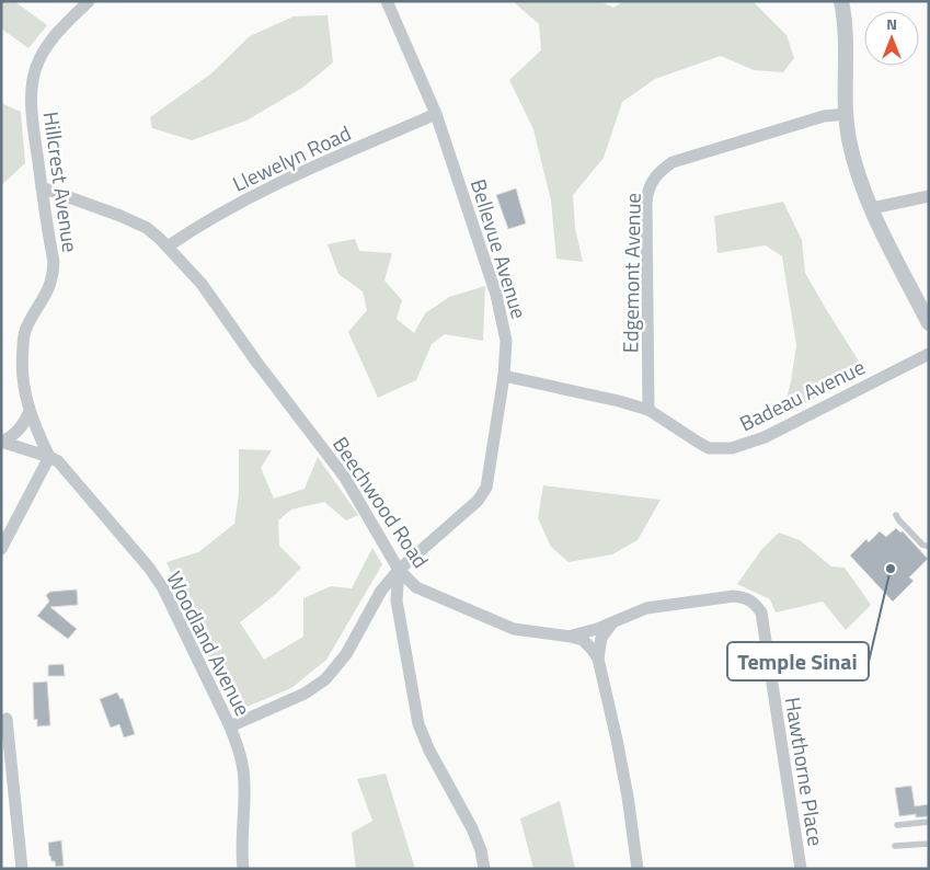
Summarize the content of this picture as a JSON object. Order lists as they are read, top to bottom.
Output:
{
  "streets": {
    "street": [
      "Llewelyn Road",
      "Hillcrest Avenue",
      "Bellevue Avenue",
      "Edgemont Avenue",
      "Badeau Avenue",
      "Beechwood Road",
      "Woodland Avenue",
      "Hawthorne Place"
    ]
  },
  "crossings": [
    ["Llewelyn Road", "Bellevue Avenue"],
    ["Llewelyn Road", "Beechwood Road"],
    ["Hillcrest Avenue", "Beechwood Road"],
    ["Hillcrest Avenue", "Woodland Avenue"],
    ["Bellevue Avenue", "Badeau Avenue"],
    ["Bellevue Avenue", "Beechwood Road"],
    ["Bellevue Avenue", "Woodland Avenue"],
    ["Edgemont Avenue", "Badeau Avenue"],
    ["Beechwood Road", "Hawthorne Place"]
  ],
  "places": ["Temple Sinai"],
  "north": "top"
}
